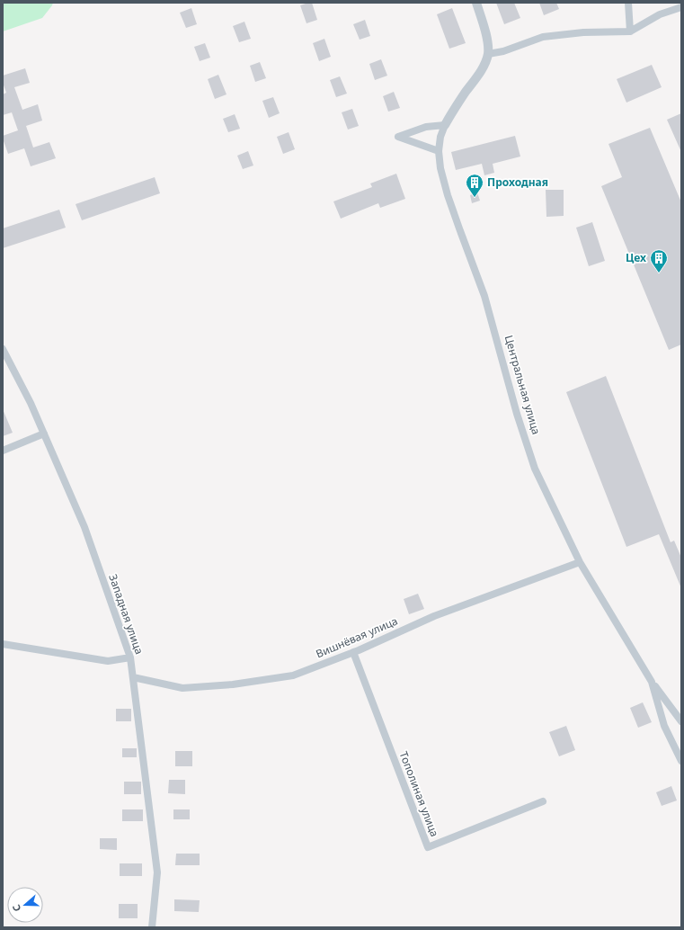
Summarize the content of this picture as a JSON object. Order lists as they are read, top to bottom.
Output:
{
  "streets": {
    "street": [
      "Центральная улица",
      "Западная улица",
      "Вишнёвая улица",
      "Тополиная улица"
    ]
  },
  "crossings": [
    ["Центральная улица", "Вишнёвая улица"],
    ["Западная улица", "Вишнёвая улица"],
    ["Вишнёвая улица", "Тополиная улица"]
  ],
  "places": {
    "building": ["Проходная", "Цех"]
  },
  "north": "left"
}
